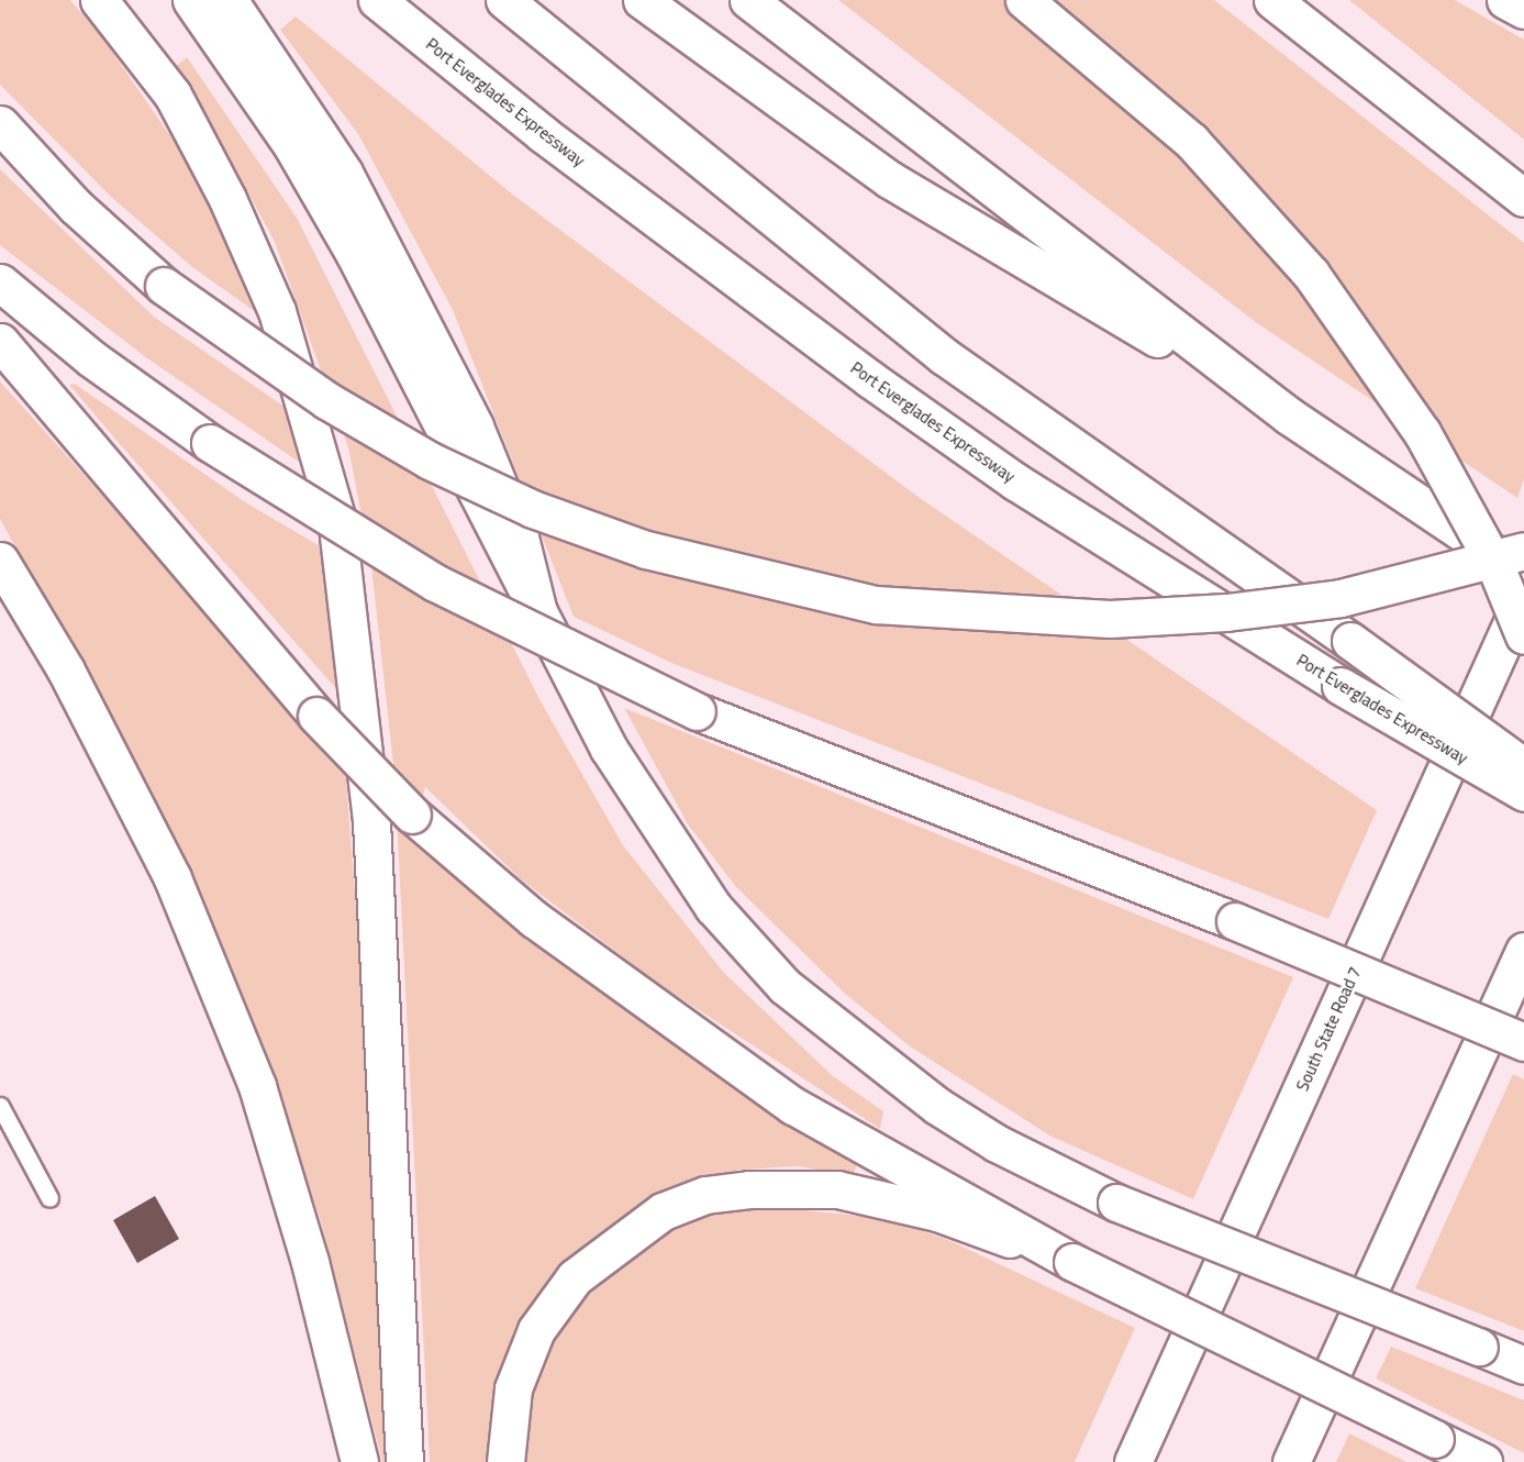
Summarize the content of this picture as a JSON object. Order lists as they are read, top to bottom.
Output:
{
  "streets": {
    "main road": ["Port Everglades Expressway", "South State Road 7"]
  }
}
